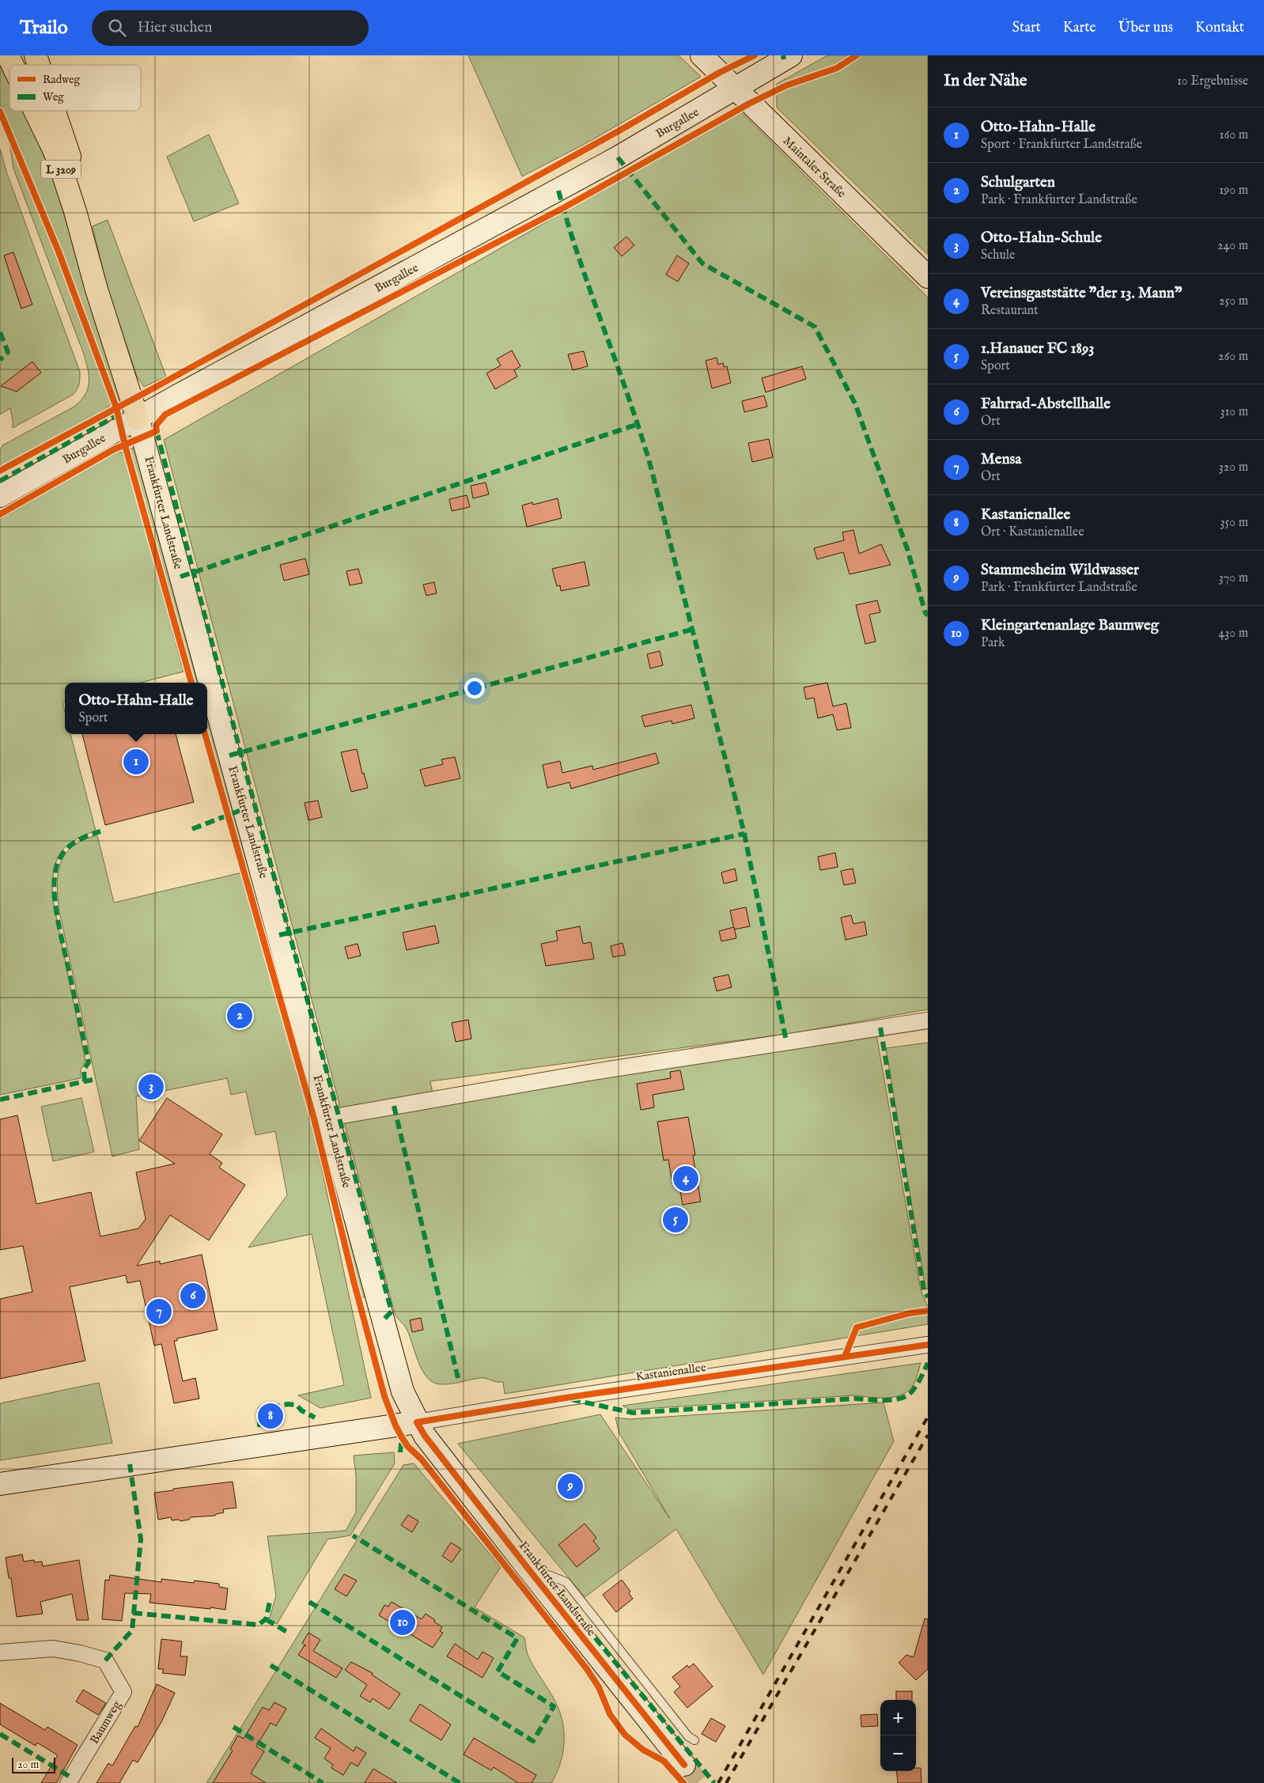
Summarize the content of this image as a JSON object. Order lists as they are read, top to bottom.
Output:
{
  "streets": {
    "highway": ["L 3209"],
    "main road": [
      "Burgallee",
      "Maintaler Straße",
      "Frankfurter Landstraße",
      "Kastanienallee"
    ],
    "street": ["Baumweg"]
  },
  "crossings": [
    ["Burgallee", "Maintaler Straße"],
    ["Burgallee", "L 3209"],
    ["Burgallee", "Frankfurter Landstraße"],
    ["L 3209", "Frankfurter Landstraße"],
    ["Frankfurter Landstraße", "Kastanienallee"]
  ],
  "legend": ["Radweg", "Weg"],
  "scale_bar": "20 m",
  "page": {
    "header": "Trailo",
    "search": "Hier suchen",
    "nav": [
      "Start",
      "Karte",
      "Über uns",
      "Kontakt"
    ],
    "heading": ["In der Nähe", "10 Ergebnisse"],
    "list": [
      {
        "mark": "1",
        "name": "Otto-Hahn-Halle",
        "note": "Sport · Frankfurter Landstraße",
        "value": "160 m"
      },
      {
        "mark": "2",
        "name": "Schulgarten",
        "note": "Park · Frankfurter Landstraße",
        "value": "190 m"
      },
      {
        "mark": "3",
        "name": "Otto-Hahn-Schule",
        "note": "Schule",
        "value": "240 m"
      },
      {
        "mark": "4",
        "name": "Vereinsgaststätte \"der 13. Mann\"",
        "note": "Restaurant",
        "value": "250 m"
      },
      {
        "mark": "5",
        "name": "1.Hanauer FC 1893",
        "note": "Sport",
        "value": "260 m"
      },
      {
        "mark": "6",
        "name": "Fahrrad-Abstellhalle",
        "note": "Ort",
        "value": "310 m"
      },
      {
        "mark": "7",
        "name": "Mensa",
        "note": "Ort",
        "value": "320 m"
      },
      {
        "mark": "8",
        "name": "Kastanienallee",
        "note": "Ort · Kastanienallee",
        "value": "350 m"
      },
      {
        "mark": "9",
        "name": "Stammesheim Wildwasser",
        "note": "Park · Frankfurter Landstraße",
        "value": "370 m"
      },
      {
        "mark": "10",
        "name": "Kleingartenanlage Baumweg",
        "note": "Park",
        "value": "430 m"
      }
    ],
    "popup": ["Otto-Hahn-Halle", "Sport"],
    "pins": [
      "1",
      "2",
      "3",
      "4",
      "5",
      "6",
      "7",
      "8",
      "9",
      "10"
    ],
    "map_buttons": ["+", "−"],
    "scale": "20 m"
  }
}
